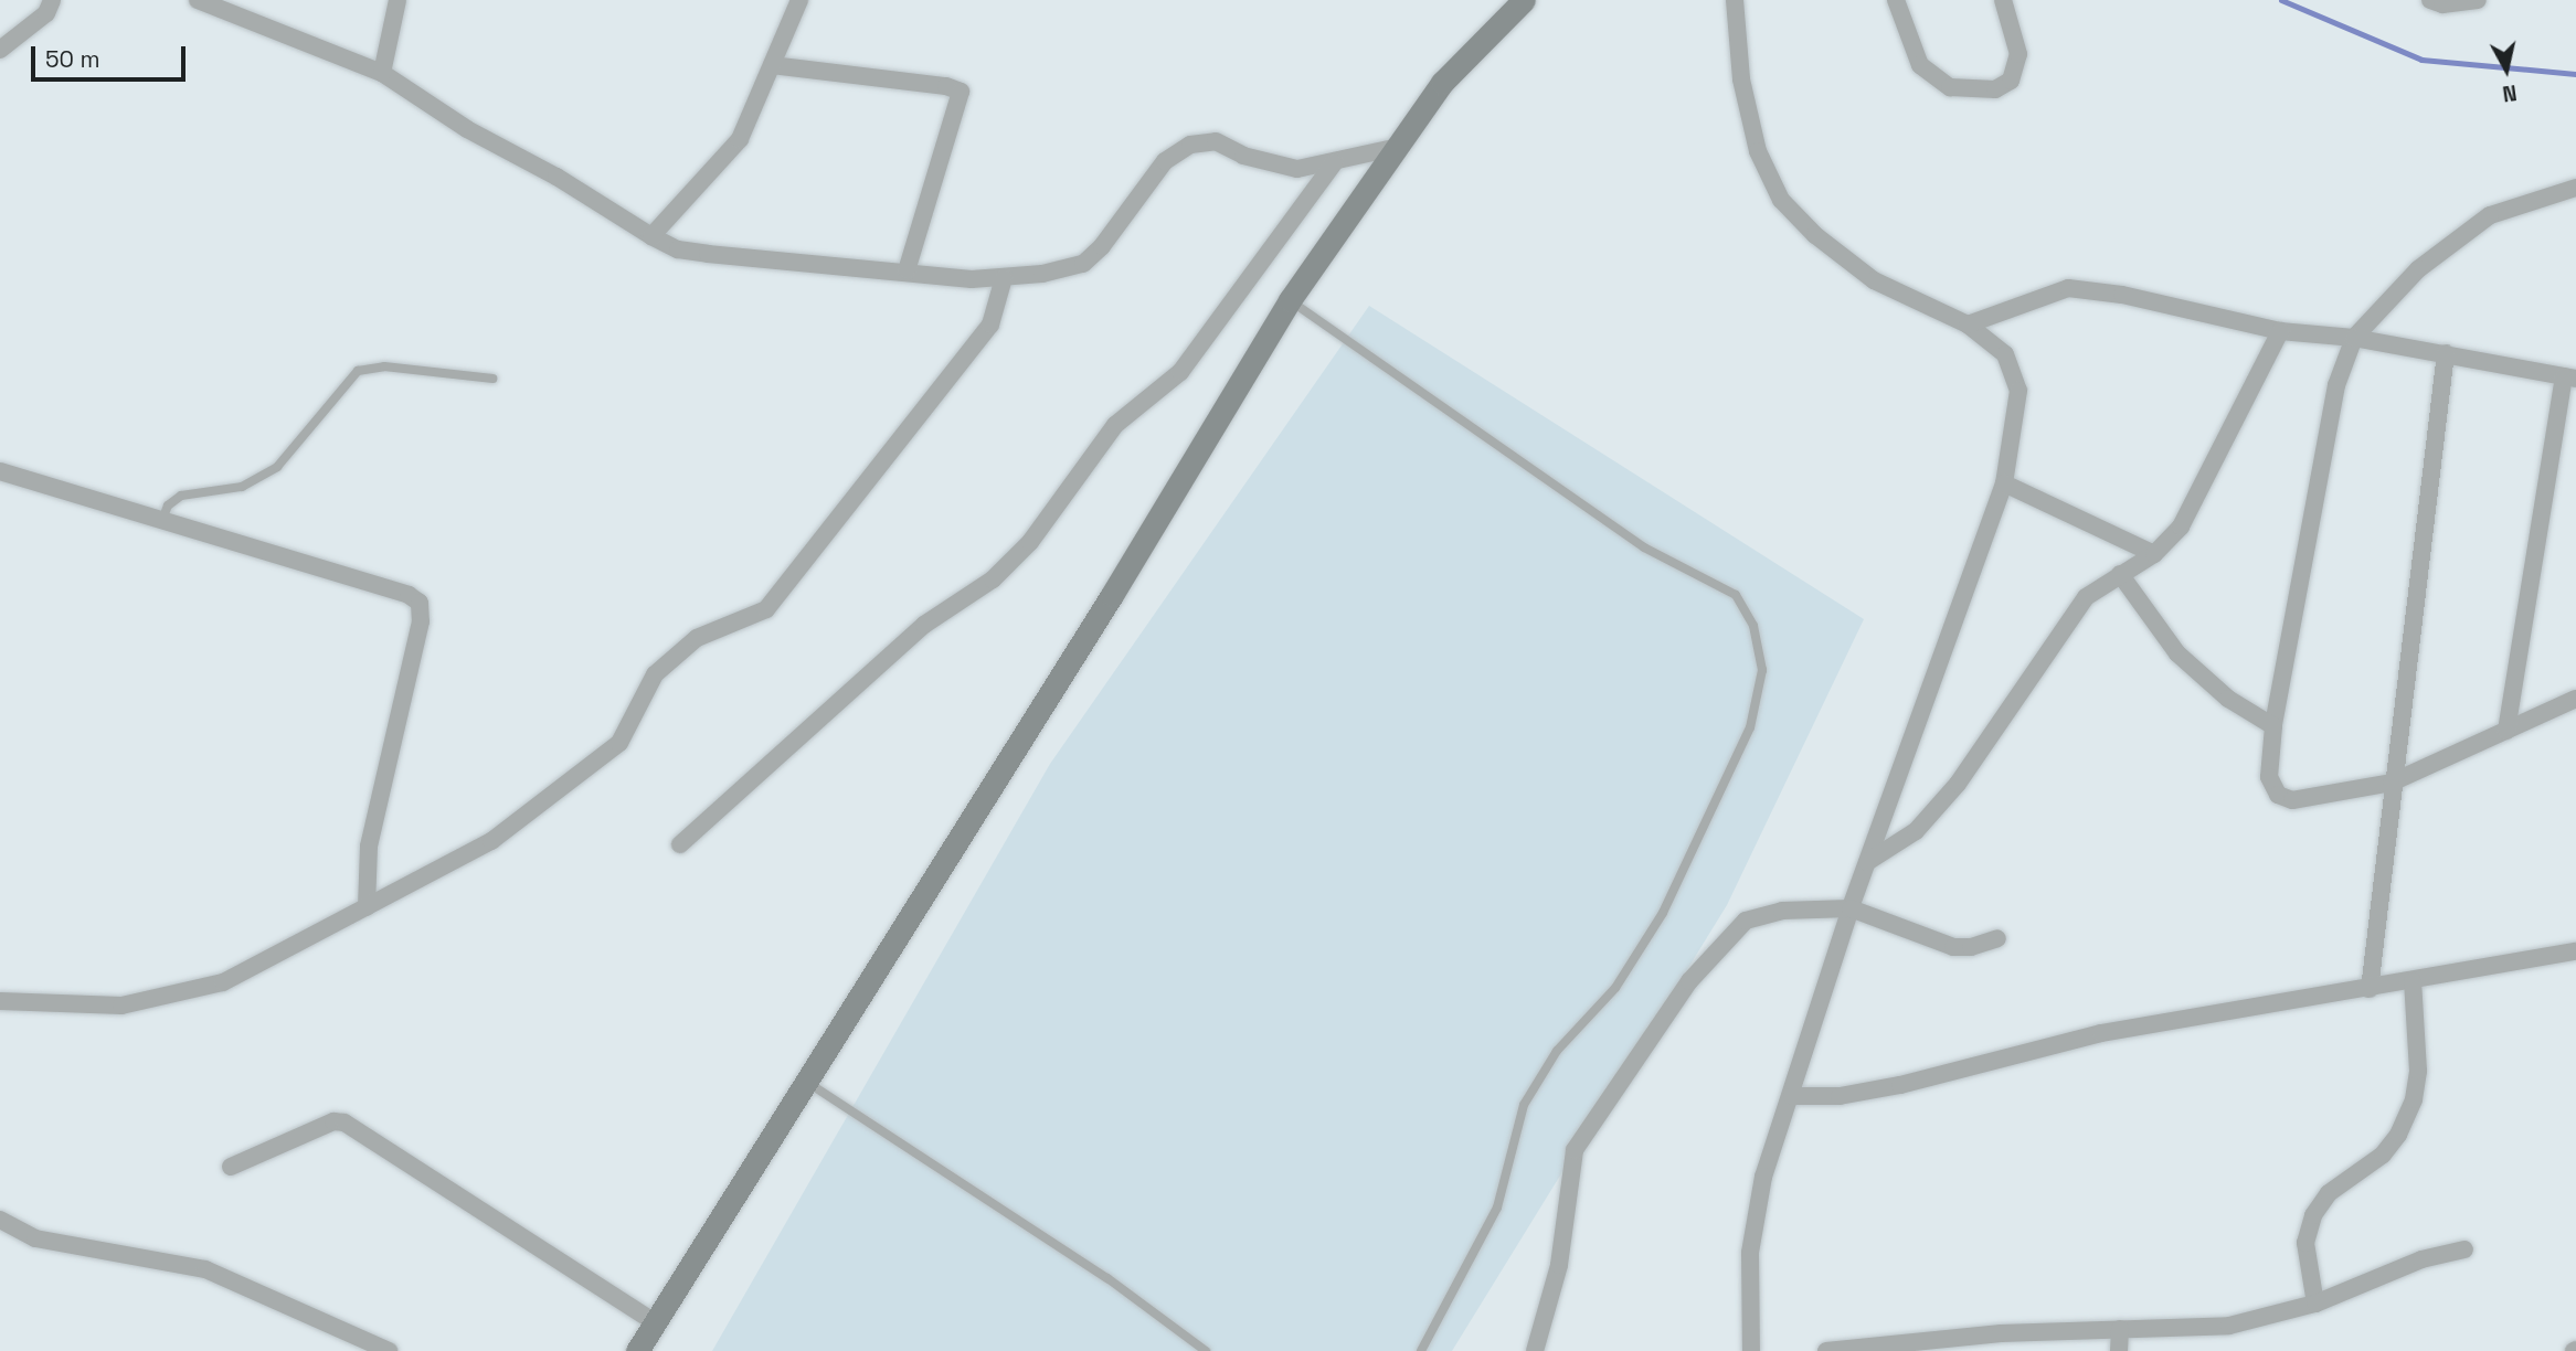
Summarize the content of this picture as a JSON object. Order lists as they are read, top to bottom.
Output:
{
  "scale_bar": "50 m",
  "north": "bottom"
}
